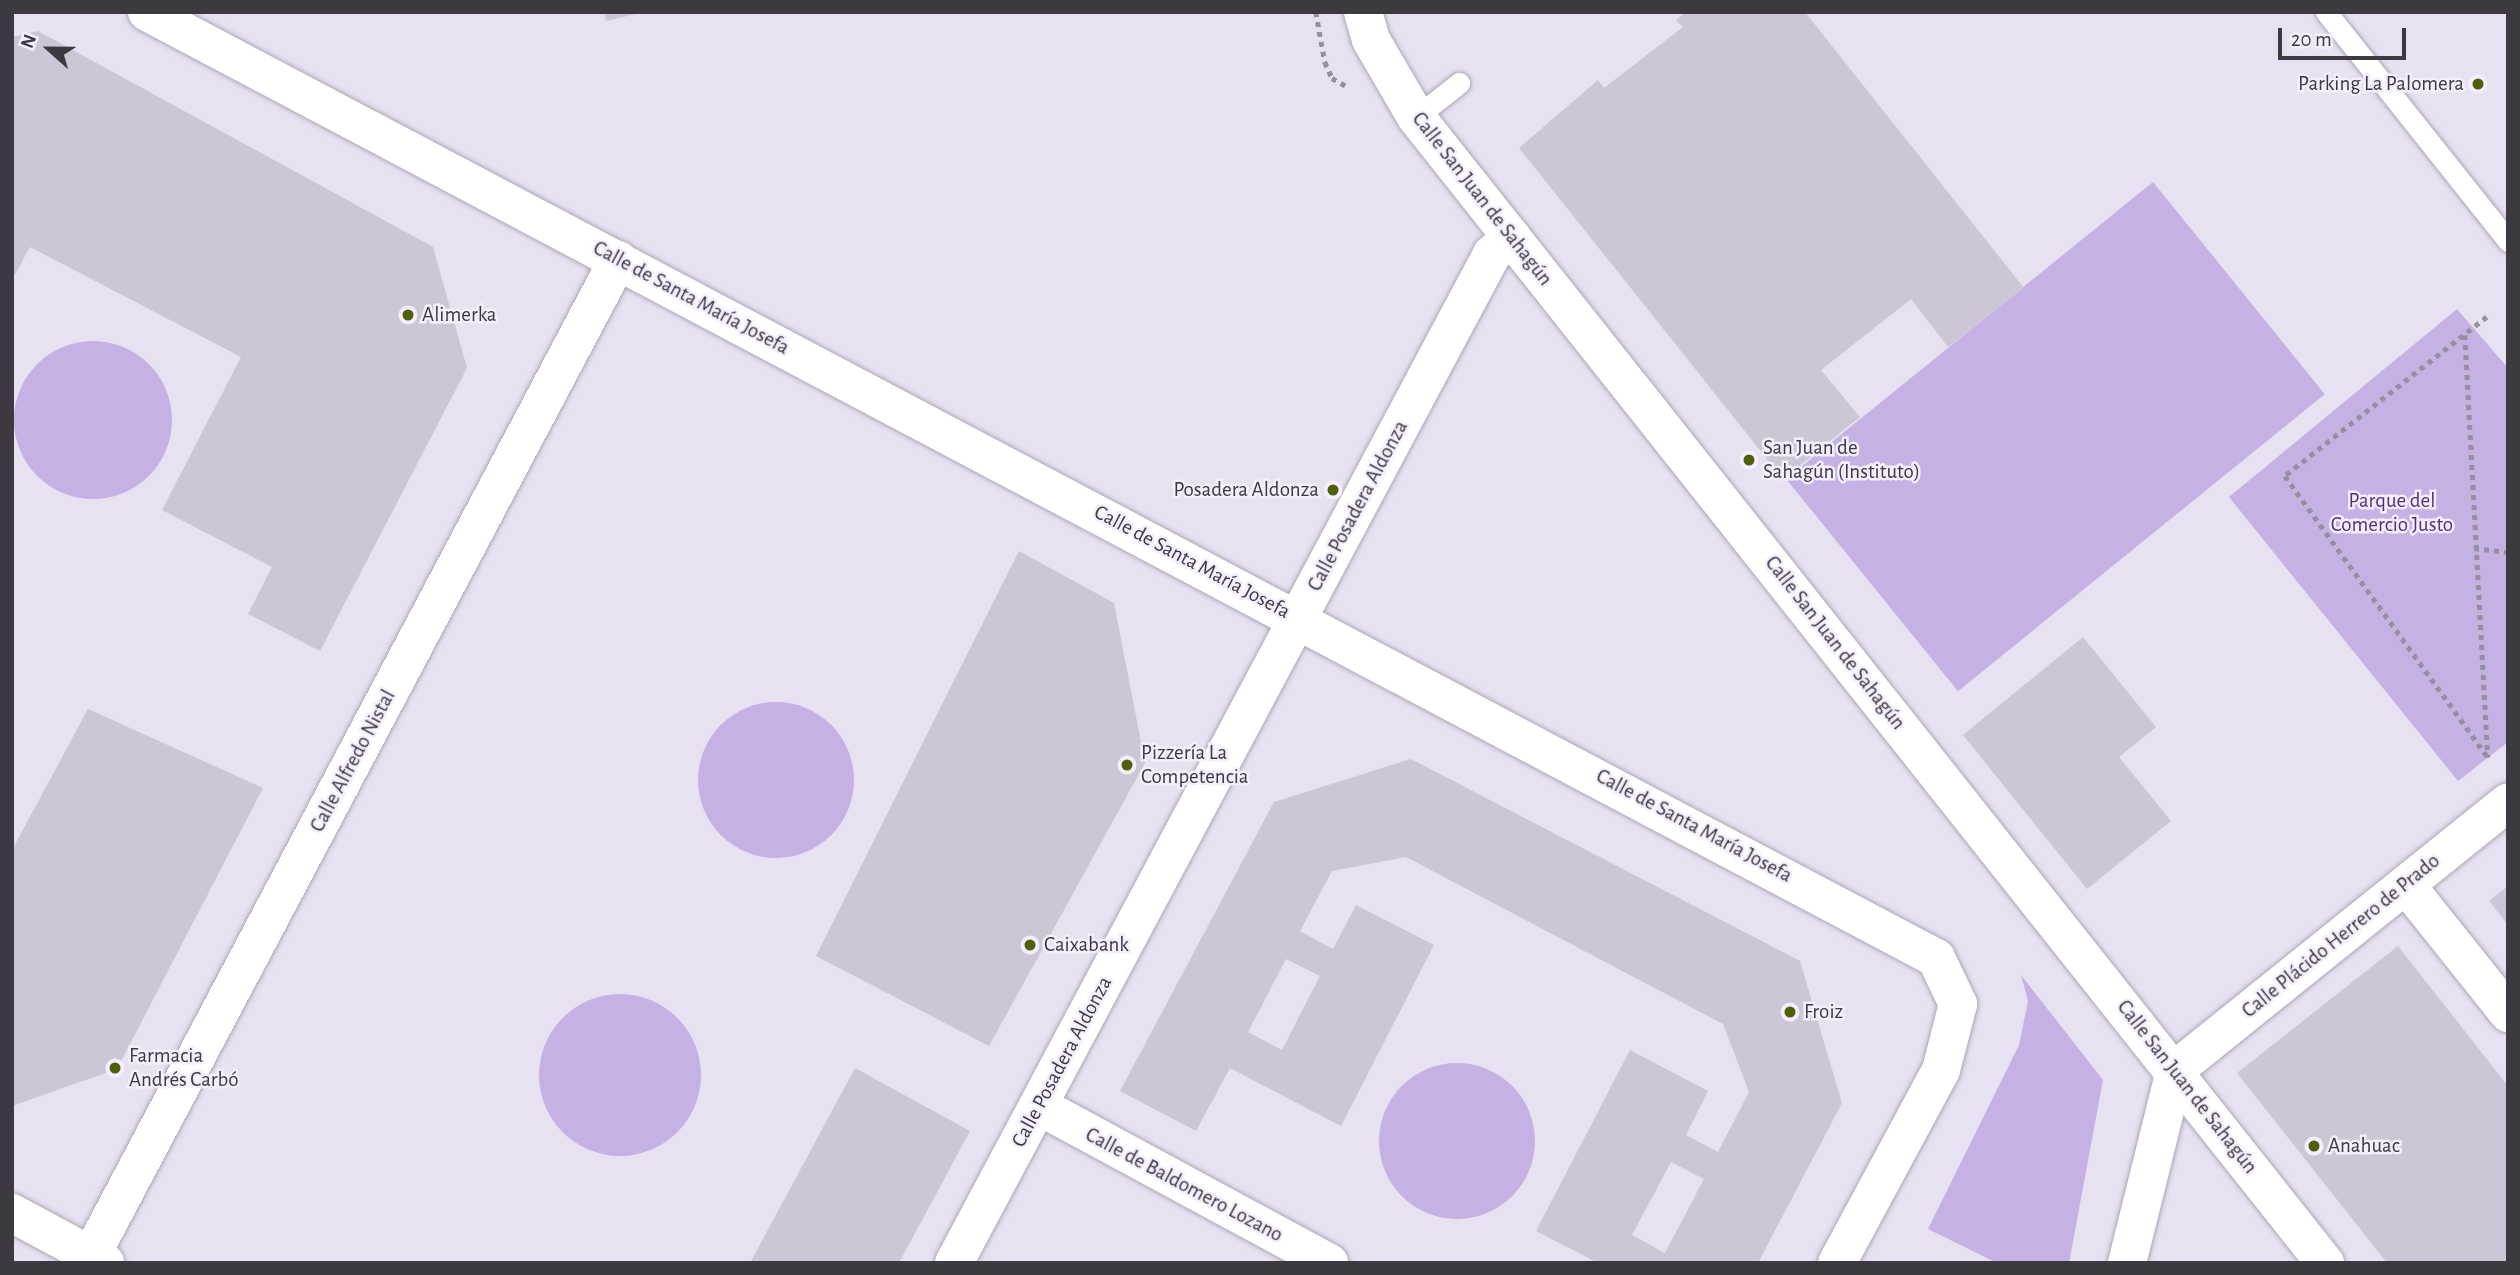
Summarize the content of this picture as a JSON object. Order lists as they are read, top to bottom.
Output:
{
  "streets": {
    "street": [
      "Calle San Juan de Sahagún",
      "Calle de Santa María Josefa",
      "Calle Posadera Aldonza",
      "Calle Alfredo Nistal",
      "Calle Plácido Herrero de Prado",
      "Calle de Baldomero Lozano"
    ]
  },
  "crossings": [
    ["Calle San Juan de Sahagún", "Calle Posadera Aldonza"],
    ["Calle San Juan de Sahagún", "Calle Plácido Herrero de Prado"],
    ["Calle de Santa María Josefa", "Calle Posadera Aldonza"],
    ["Calle de Santa María Josefa", "Calle Alfredo Nistal"],
    ["Calle Posadera Aldonza", "Calle de Baldomero Lozano"]
  ],
  "parks": ["Parque del Comercio Justo"],
  "places": [
    "Parking La Palomera",
    "Alimerka",
    "San Juan de Sahagún (Instituto)",
    "Posadera Aldonza",
    "Pizzería La Competencia",
    "Caixabank",
    "Froiz",
    "Farmacia Andrés Carbó",
    "Anahuac"
  ],
  "scale_bar": "20 m",
  "north": "left"
}
